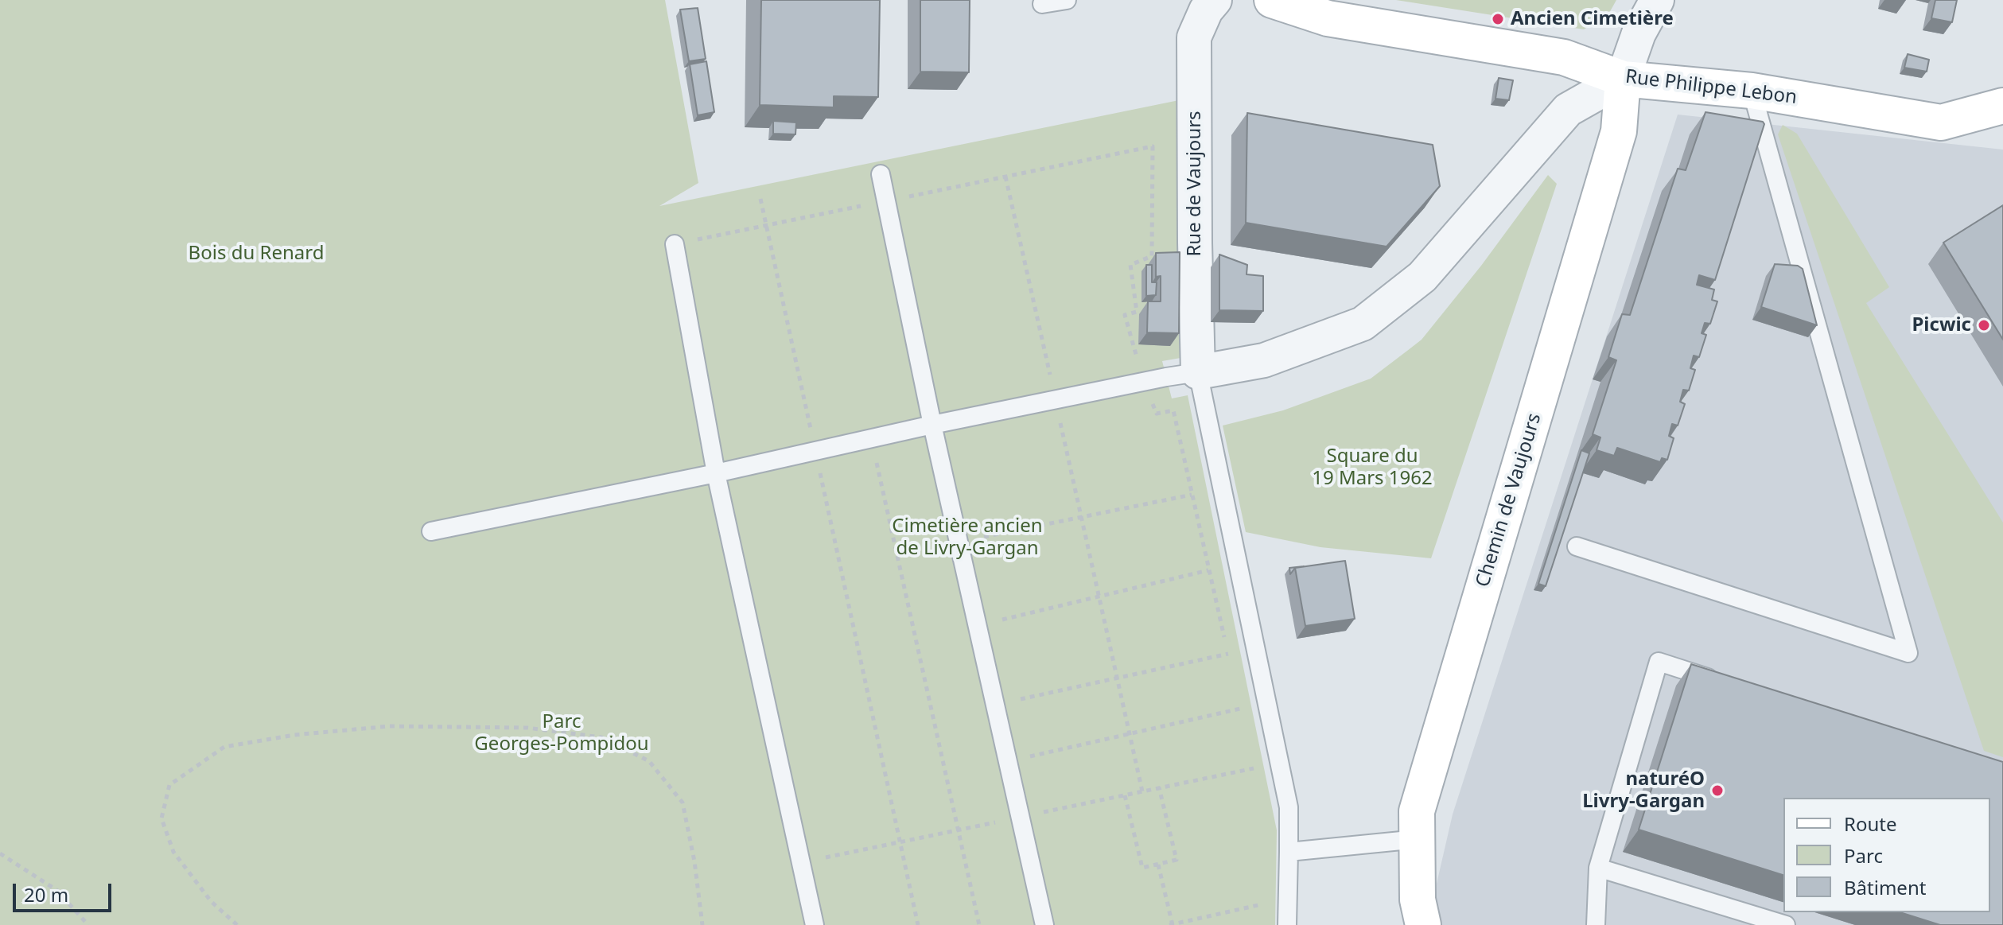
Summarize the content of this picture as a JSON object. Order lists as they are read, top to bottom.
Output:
{
  "streets": {
    "street": ["Rue Philippe Lebon", "Rue de Vaujours", "Chemin de Vaujours"]
  },
  "crossings": [
    ["Rue Philippe Lebon", "Chemin de Vaujours"]
  ],
  "parks": [
    "Bois du Renard",
    "Square du 19 Mars 1962",
    "Cimetière ancien de Livry-Gargan",
    "Parc Georges-Pompidou"
  ],
  "places": ["Ancien Cimetière", "Picwic", "naturéO Livry-Gargan"],
  "legend": ["Route", "Parc", "Bâtiment"],
  "scale_bar": "20 m"
}
